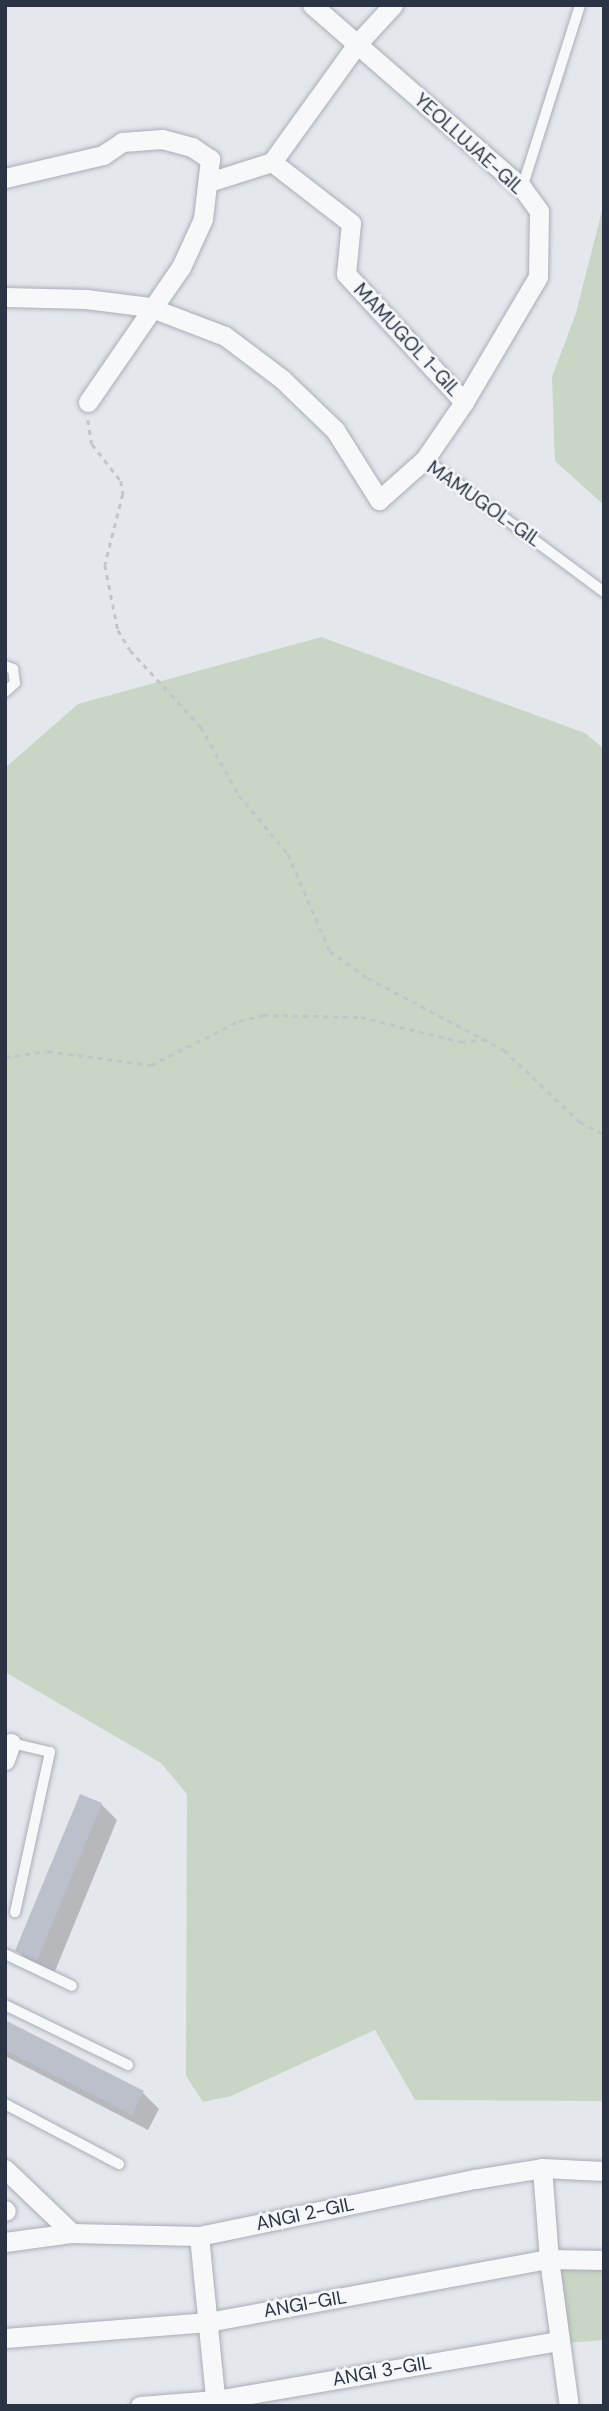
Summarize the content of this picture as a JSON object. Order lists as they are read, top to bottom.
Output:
{
  "streets": {
    "street": [
      "YEOLLUJAE-GIL",
      "MAMUGOL 1-GIL",
      "MAMUGOL-GIL",
      "ANGI 2-GIL",
      "ANGI-GIL",
      "ANGI 3-GIL"
    ]
  },
  "crossings": [
    ["YEOLLUJAE-GIL", "MAMUGOL 1-GIL"],
    ["YEOLLUJAE-GIL", "MAMUGOL-GIL"]
  ]
}
